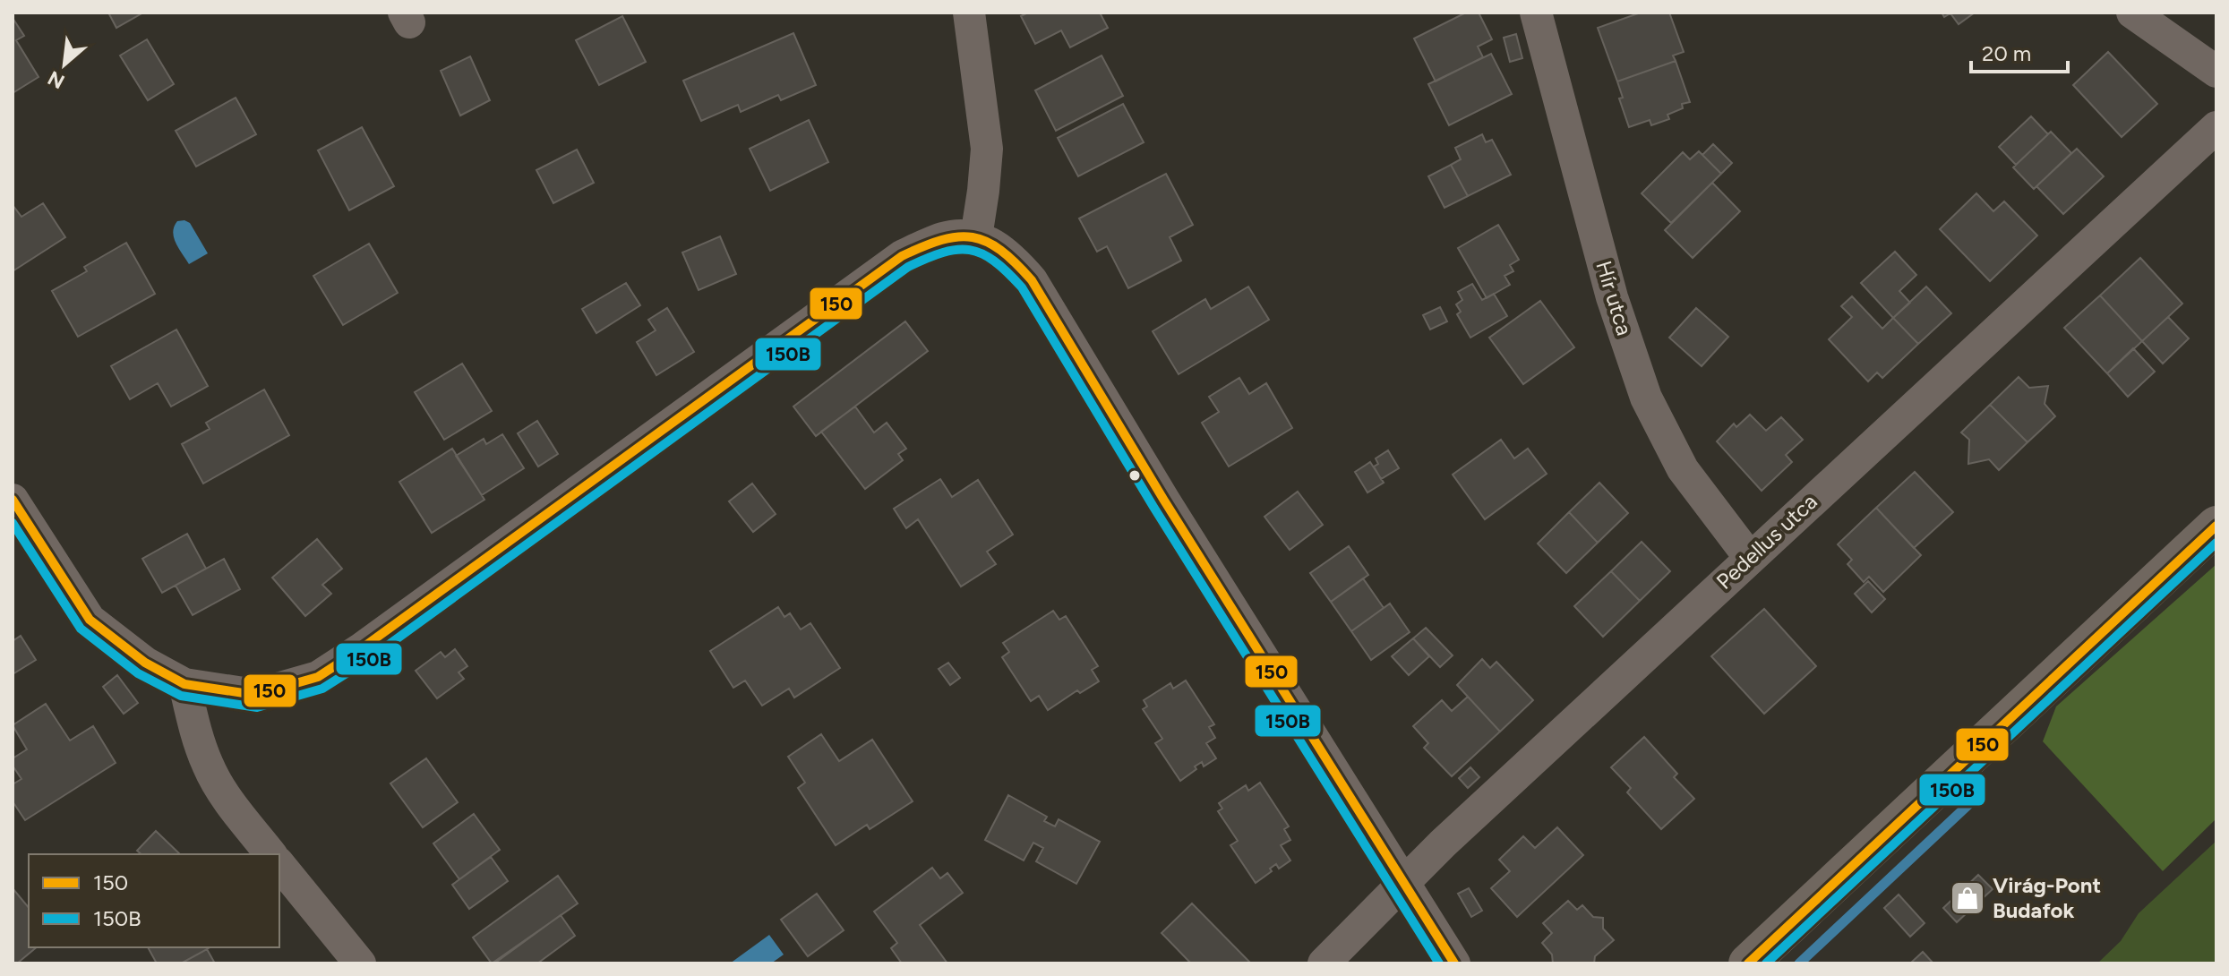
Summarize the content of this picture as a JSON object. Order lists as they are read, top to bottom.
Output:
{
  "streets": {
    "street": ["Hír utca", "Pedellus utca"]
  },
  "crossings": [
    ["Hír utca", "Pedellus utca"]
  ],
  "places": {
    "shop": ["Virág-Pont Budafok"]
  },
  "lines": ["transit line 150", "transit line 150B"],
  "legend": ["150", "150B"],
  "scale_bar": "20 m",
  "north": "bottom left"
}
